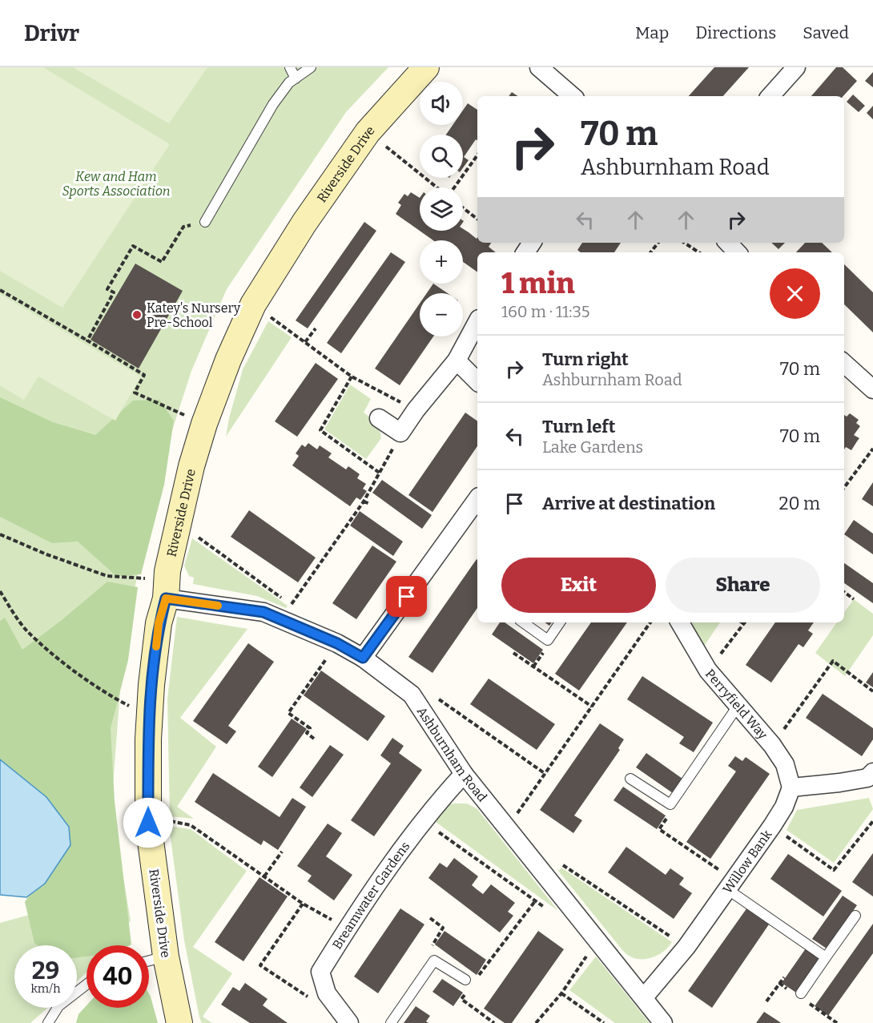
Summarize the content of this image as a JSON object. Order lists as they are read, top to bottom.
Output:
{
  "streets": {
    "street": [
      "Riverside Drive",
      "Perryfield Way",
      "Ashburnham Road",
      "Willow Bank",
      "Breamwater Gardens"
    ]
  },
  "crossings": [
    ["Riverside Drive", "Ashburnham Road"],
    ["Perryfield Way", "Willow Bank"],
    ["Ashburnham Road", "Willow Bank"],
    ["Ashburnham Road", "Breamwater Gardens"]
  ],
  "parks": ["Kew and Ham Sports Association"],
  "places": ["Katey's Nursery Pre-School"],
  "page": {
    "header": "Drivr",
    "nav": ["Map", "Directions", "Saved"],
    "map_buttons": ["+", "−"],
    "turn": ["70 m", "Ashburnham Road"],
    "heading": ["1 min", "160 m · 11:35"],
    "list": [
      {
        "name": "Turn right",
        "note": "Ashburnham Road",
        "value": "70 m"
      },
      {
        "name": "Turn left",
        "note": "Lake Gardens",
        "value": "70 m"
      },
      {
        "name": "Arrive at destination",
        "value": "20 m"
      }
    ],
    "buttons": ["Exit", "Share"],
    "speed": "29 km/h",
    "limit": "40"
  }
}
